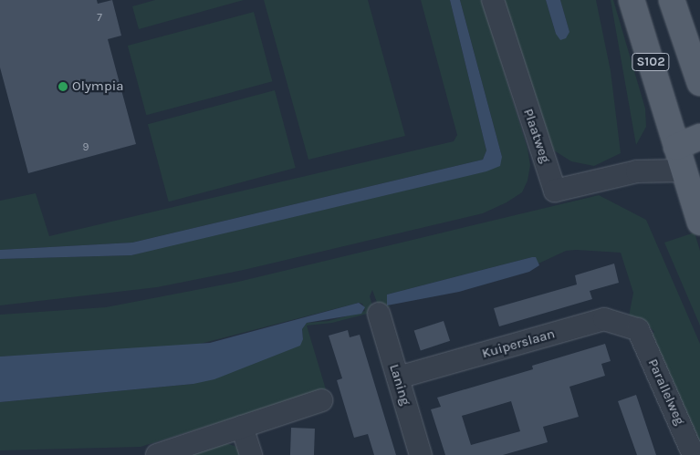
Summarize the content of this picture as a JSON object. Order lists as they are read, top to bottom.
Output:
{
  "streets": {
    "main road": ["S102"],
    "street": [
      "Plaatweg",
      "Kuiperslaan",
      "Laning",
      "Parallelweg"
    ]
  },
  "crossings": [
    ["S102", "Plaatweg"],
    ["Kuiperslaan", "Laning"],
    ["Kuiperslaan", "Parallelweg"]
  ],
  "places": ["Olympia"],
  "house_numbers": ["7", "9"]
}
